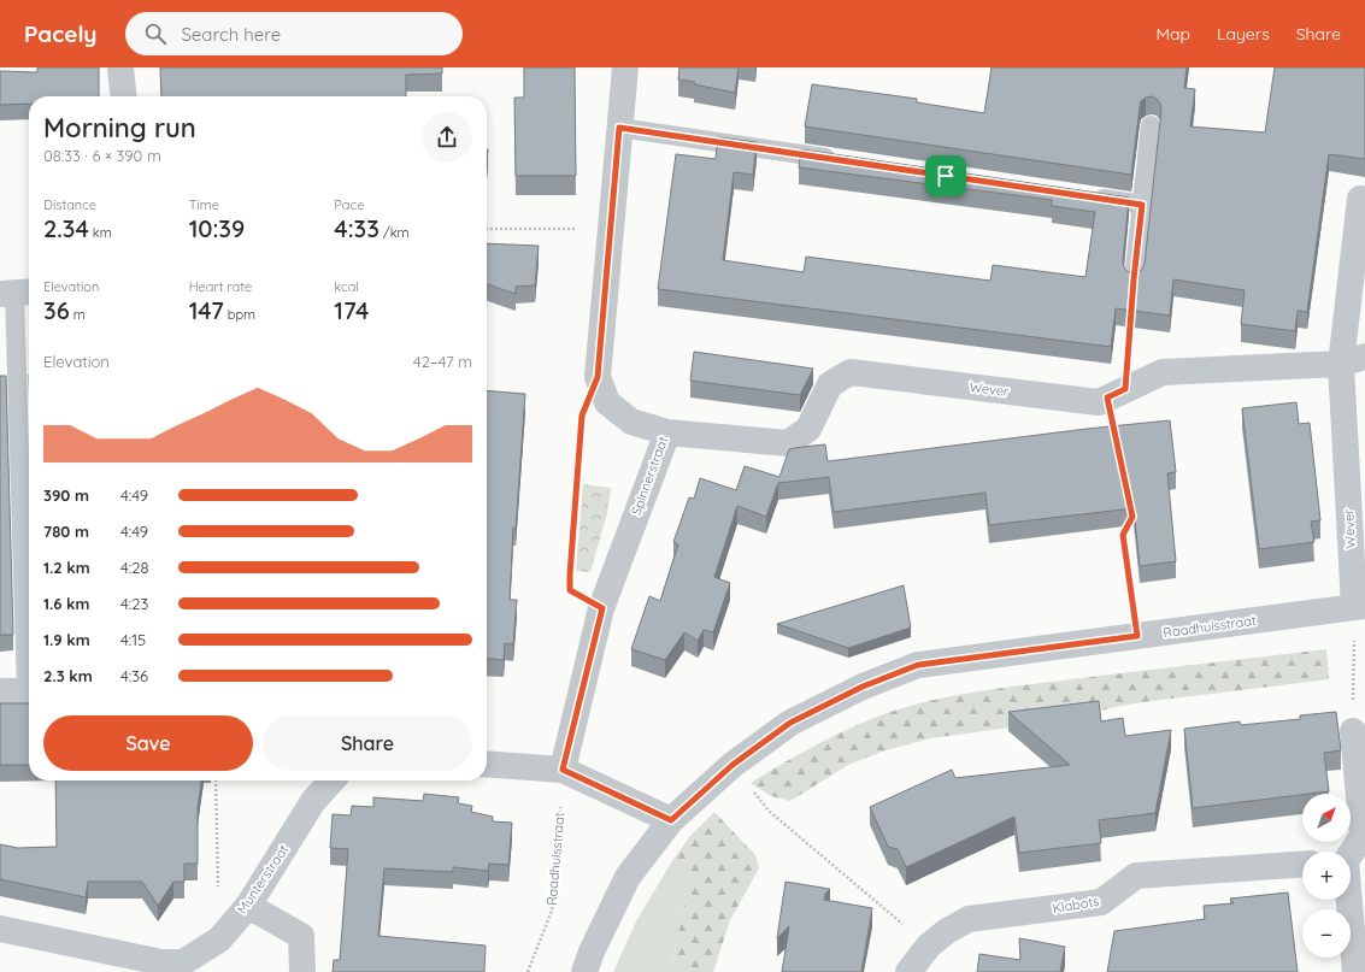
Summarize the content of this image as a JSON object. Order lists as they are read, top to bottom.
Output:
{
  "streets": {
    "street": [
      "Wever",
      "Spinnerstraat",
      "Raadhuisstraat",
      "Munterstraat",
      "Klabots"
    ]
  },
  "crossings": [
    ["Wever", "Spinnerstraat"],
    ["Wever", "Raadhuisstraat"],
    ["Spinnerstraat", "Raadhuisstraat"]
  ],
  "north": "top right",
  "page": {
    "header": "Pacely",
    "search": "Search here",
    "nav": ["Map", "Layers", "Share"],
    "heading": ["Morning run", "08:33 · 6 × 390 m"],
    "stats": [
      ["Distance", "2.34 km"],
      ["Time", "10:39"],
      ["Pace", "4:33 /km"],
      ["Elevation", "36 m"],
      ["Heart rate", "147 bpm"],
      ["kcal", "174"]
    ],
    "chart": ["Elevation", "42–47 m"],
    "list": [
      {
        "name": "390 m",
        "note": "4:49"
      },
      {
        "name": "780 m",
        "note": "4:49"
      },
      {
        "name": "1.2 km",
        "note": "4:28"
      },
      {
        "name": "1.6 km",
        "note": "4:23"
      },
      {
        "name": "1.9 km",
        "note": "4:15"
      },
      {
        "name": "2.3 km",
        "note": "4:36"
      }
    ],
    "buttons": ["Save", "Share"],
    "map_buttons": ["+", "−"]
  }
}
